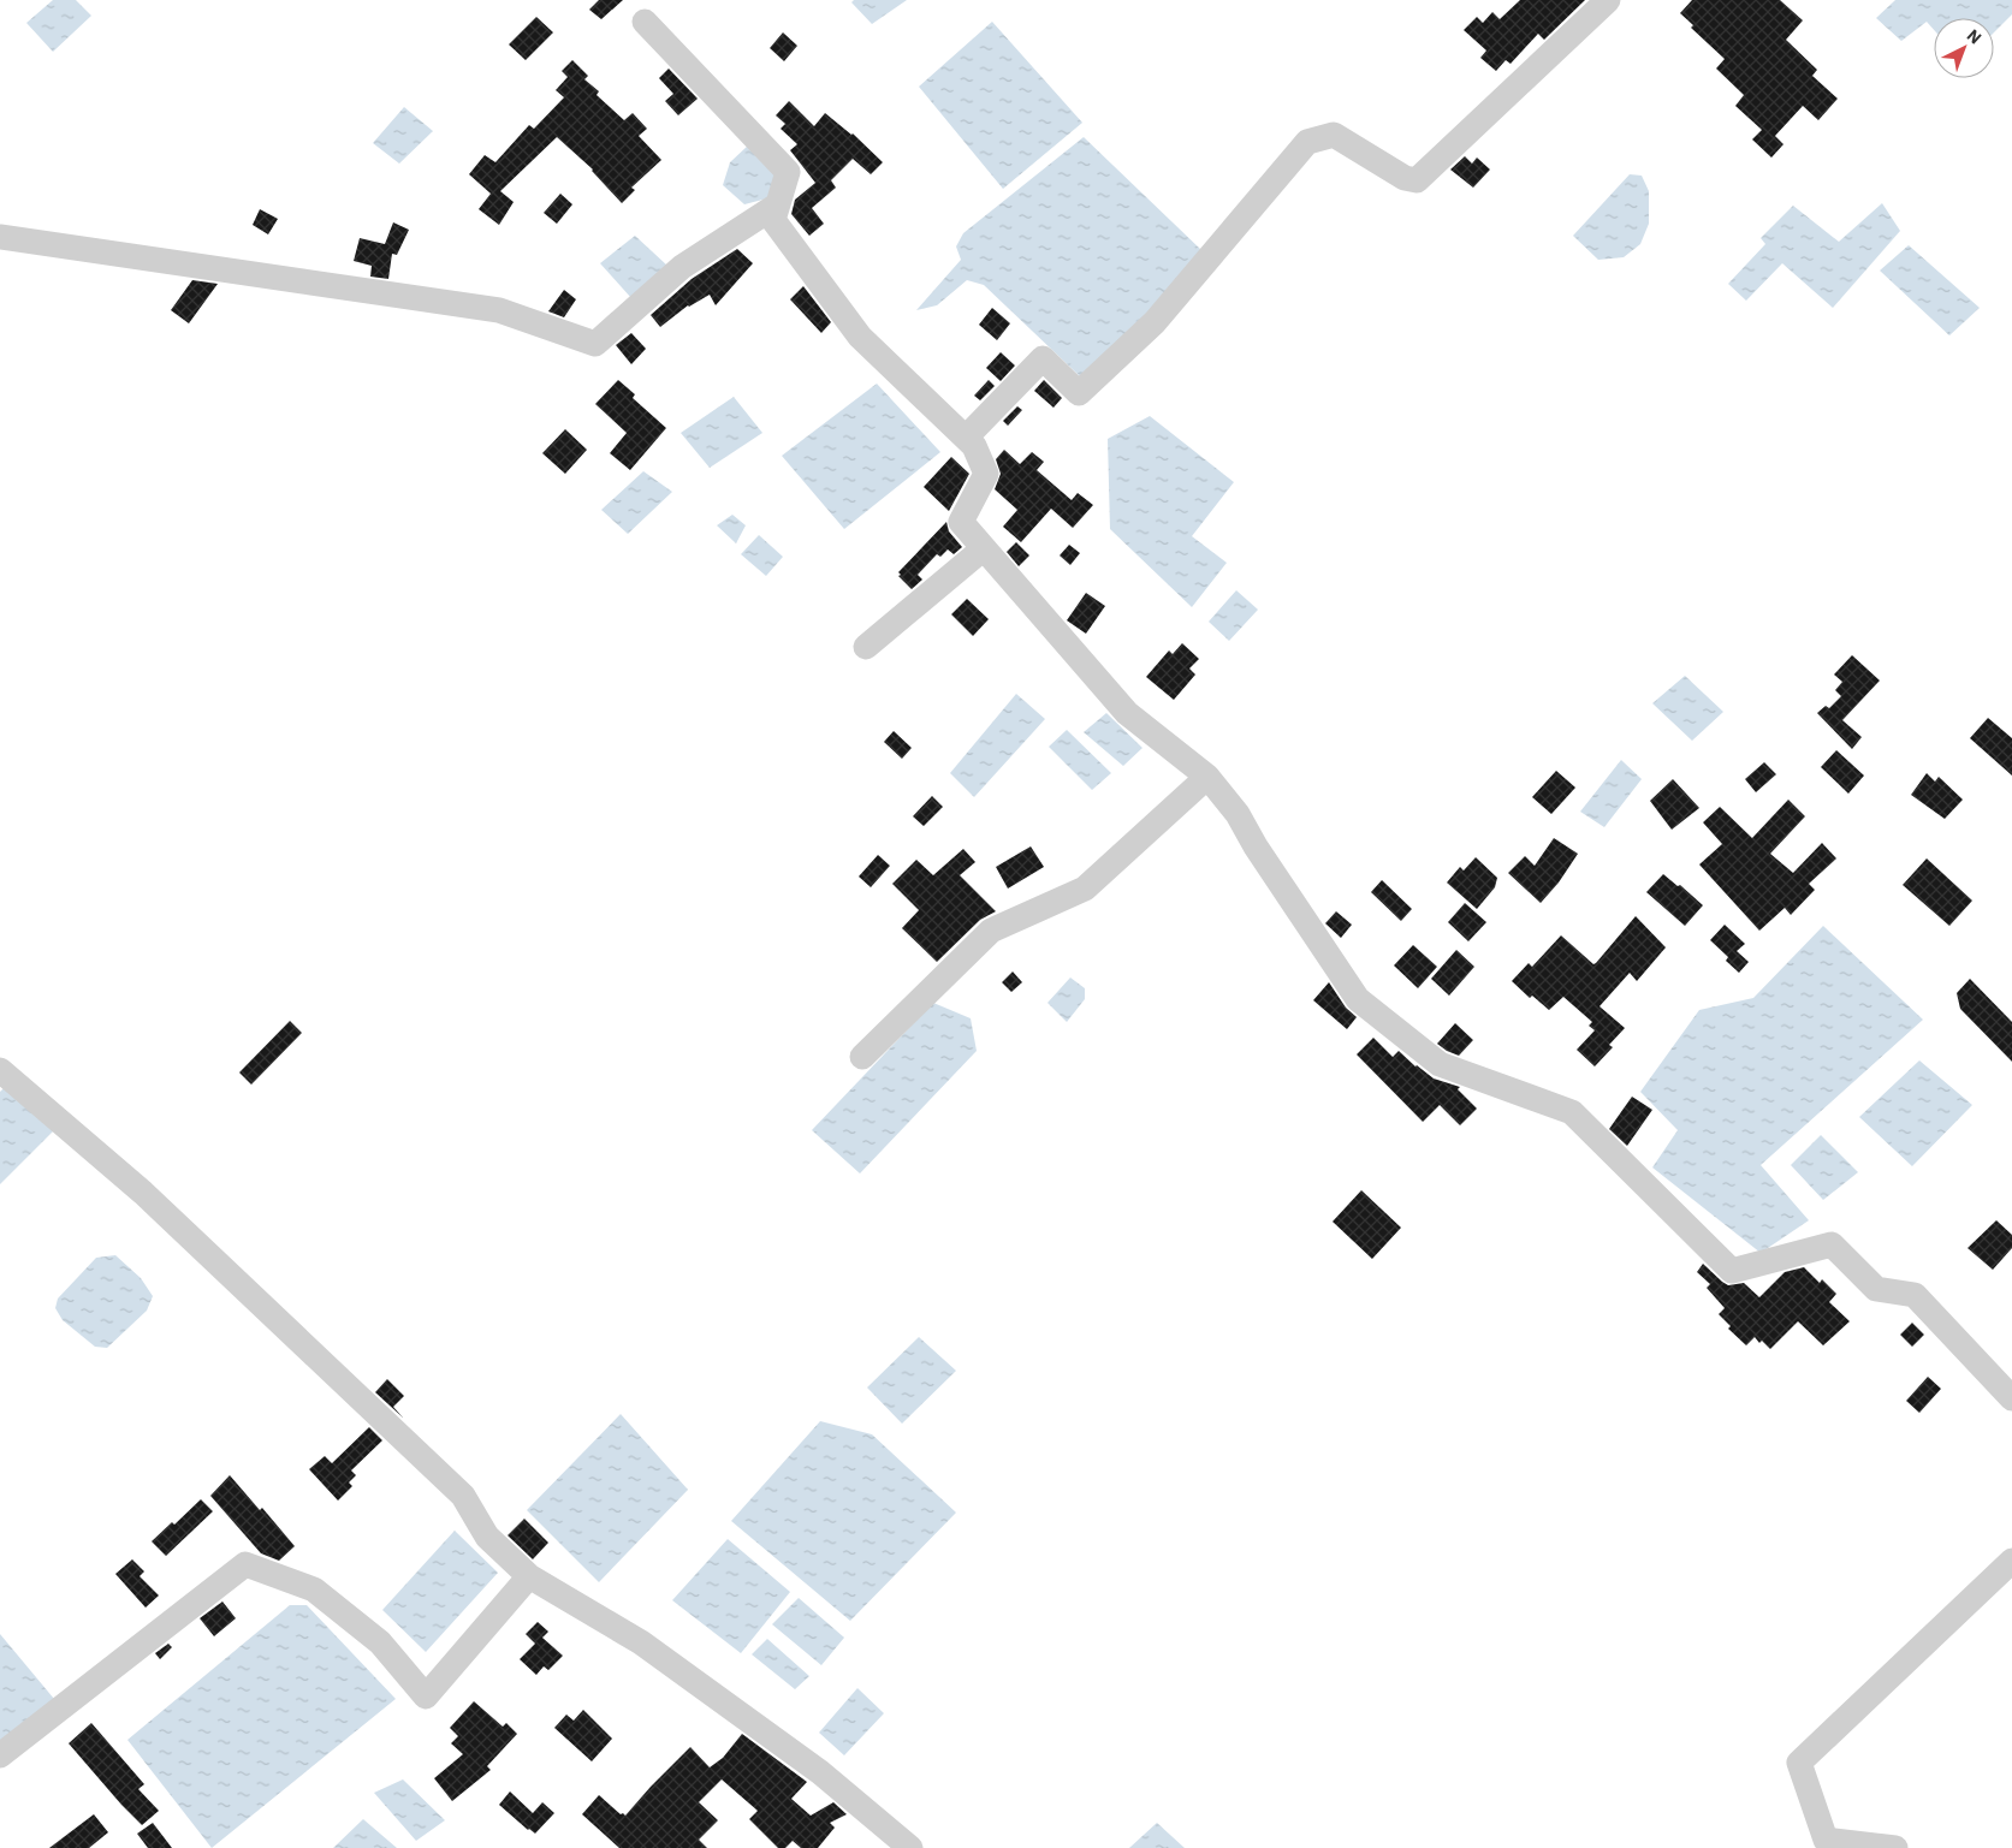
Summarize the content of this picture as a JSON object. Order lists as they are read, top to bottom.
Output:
{
  "north": "top right"
}
